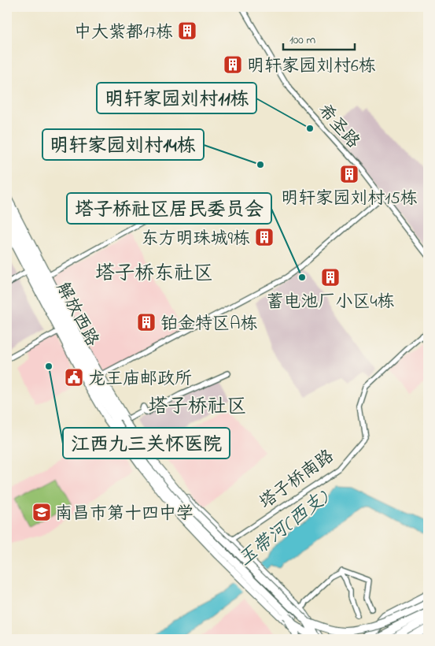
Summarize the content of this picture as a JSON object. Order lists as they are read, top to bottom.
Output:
{
  "streets": {
    "main road": ["解放西路"],
    "street": ["希圣路", "塔子桥南路"]
  },
  "crossings": [
    ["解放西路", "塔子桥南路"]
  ],
  "districts": ["塔子桥东社区", "塔子桥社区"],
  "water": ["玉带河(西支)"],
  "places": {
    "building": [
      "中大紫都17栋",
      "明轩家园刘村6栋",
      "明轩家园刘村15栋",
      "东方明珠城9栋",
      "蓄电池厂小区4栋",
      "铂金特区A栋"
    ],
    "other": [
      "明轩家园刘村11栋",
      "明轩家园刘村14栋",
      "塔子桥社区居民委员会",
      "江西九三关怀医院"
    ],
    "public building": ["龙王庙邮政所"],
    "school or university": ["南昌市第十四中学"]
  },
  "scale_bar": "100 m"
}
